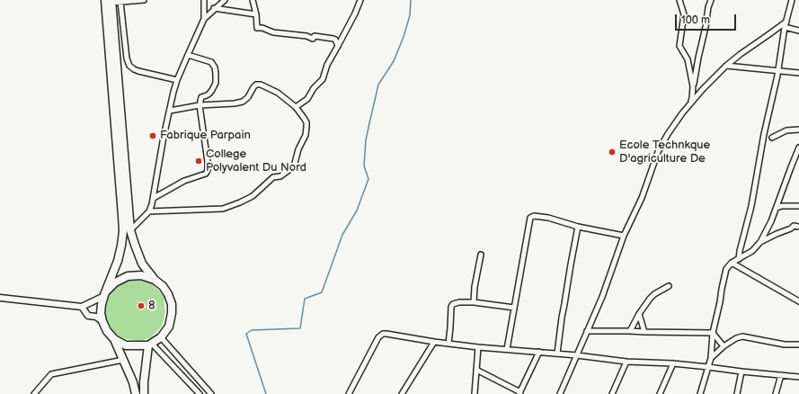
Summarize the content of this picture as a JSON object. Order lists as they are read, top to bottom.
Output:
{
  "places": [
    "Fabrique Parpain",
    "Ecole Technkque D'agriculture De",
    "College Polyvalent Du Nord",
    "8"
  ],
  "scale_bar": "100 m"
}
